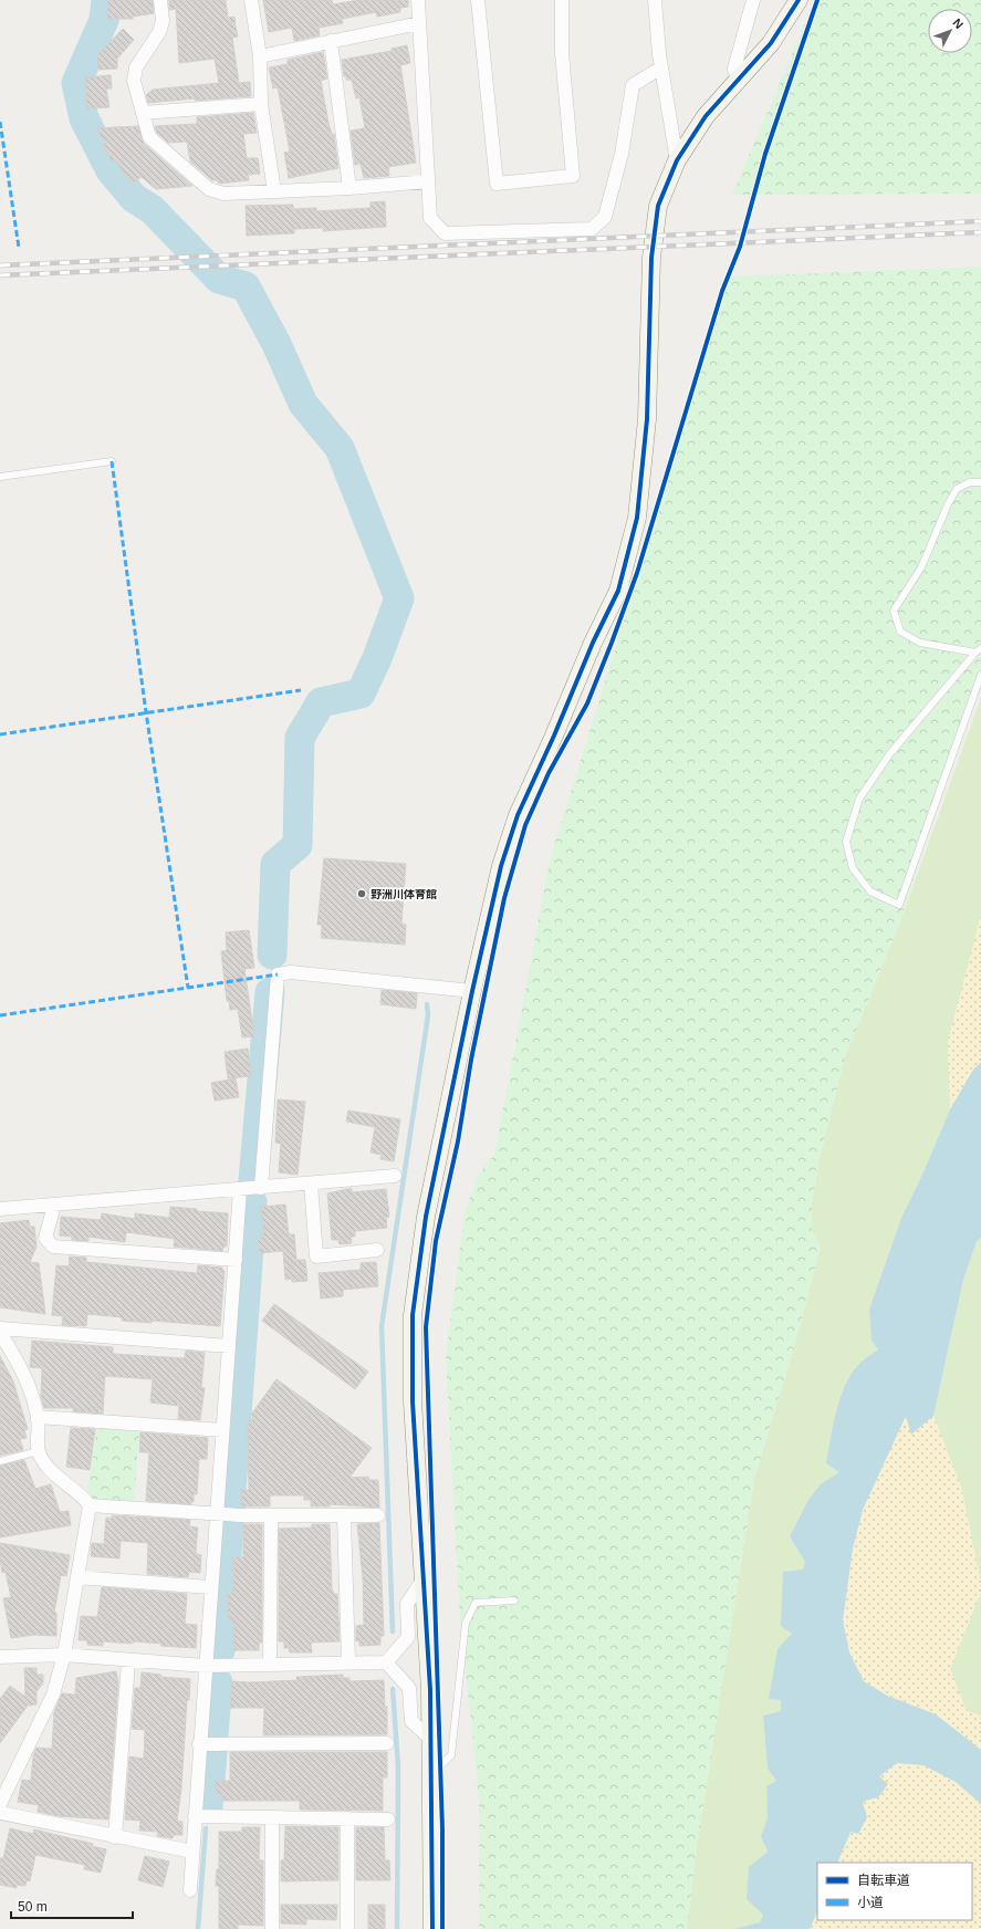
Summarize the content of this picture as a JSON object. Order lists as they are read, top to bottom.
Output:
{
  "places": ["野洲川体育館"],
  "legend": ["自転車道", "小道"],
  "scale_bar": "50 m",
  "north": "top right"
}
